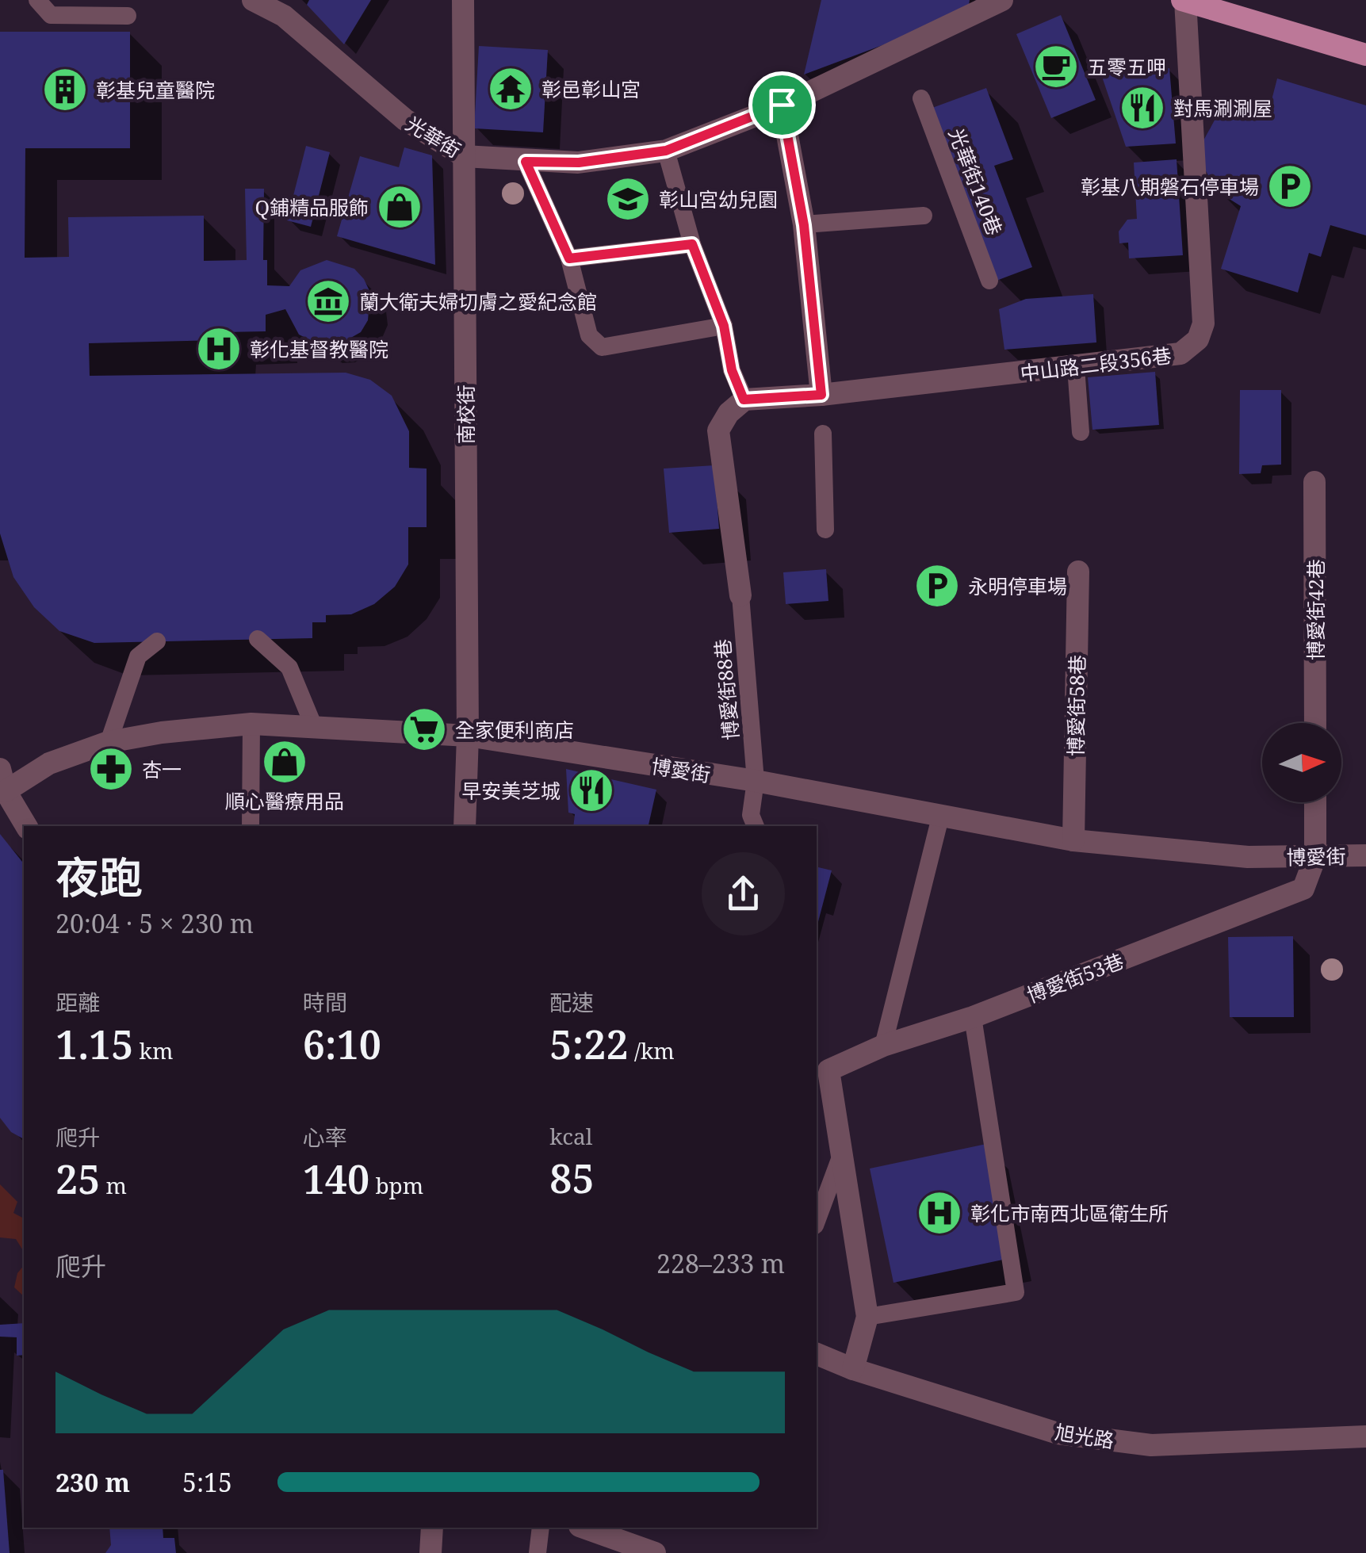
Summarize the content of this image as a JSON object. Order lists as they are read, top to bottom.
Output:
{
  "streets": {
    "street": [
      "光華街",
      "中山路二段356巷",
      "南校街",
      "博愛街42巷",
      "博愛街58巷",
      "博愛街",
      "博愛街53巷",
      "旭光路"
    ],
    "lane": ["光華街140巷", "博愛街88巷"]
  },
  "crossings": [
    ["光華街", "南校街"],
    ["南校街", "博愛街"],
    ["博愛街88巷", "博愛街"],
    ["博愛街58巷", "博愛街"],
    ["博愛街", "博愛街53巷"]
  ],
  "places": {
    "cafe": ["五零五呷"],
    "temple": ["彰邑彰山宮"],
    "building": ["彰基兒童醫院"],
    "restaurant": ["對馬涮涮屋", "早安美芝城"],
    "parking": ["彰基八期磐石停車場", "永明停車場"],
    "school or university": ["彰山宮幼兒園"],
    "shop": ["Q鋪精品服飾", "順心醫療用品"],
    "museum": ["蘭大衛夫婦切膚之愛紀念館"],
    "hospital": ["彰化基督教醫院", "彰化市南西北區衛生所"],
    "supermarket": ["全家便利商店"],
    "pharmacy": ["杏一"]
  },
  "north": "right",
  "page": {
    "heading": ["夜跑", "20:04 · 5 × 230 m"],
    "stats": [
      ["距離", "1.15 km"],
      ["時間", "6:10"],
      ["配速", "5:22 /km"],
      ["爬升", "25 m"],
      ["心率", "140 bpm"],
      ["kcal", "85"]
    ],
    "chart": ["爬升", "228–233 m"],
    "list": [
      {
        "name": "230 m",
        "note": "5:15"
      }
    ]
  }
}
